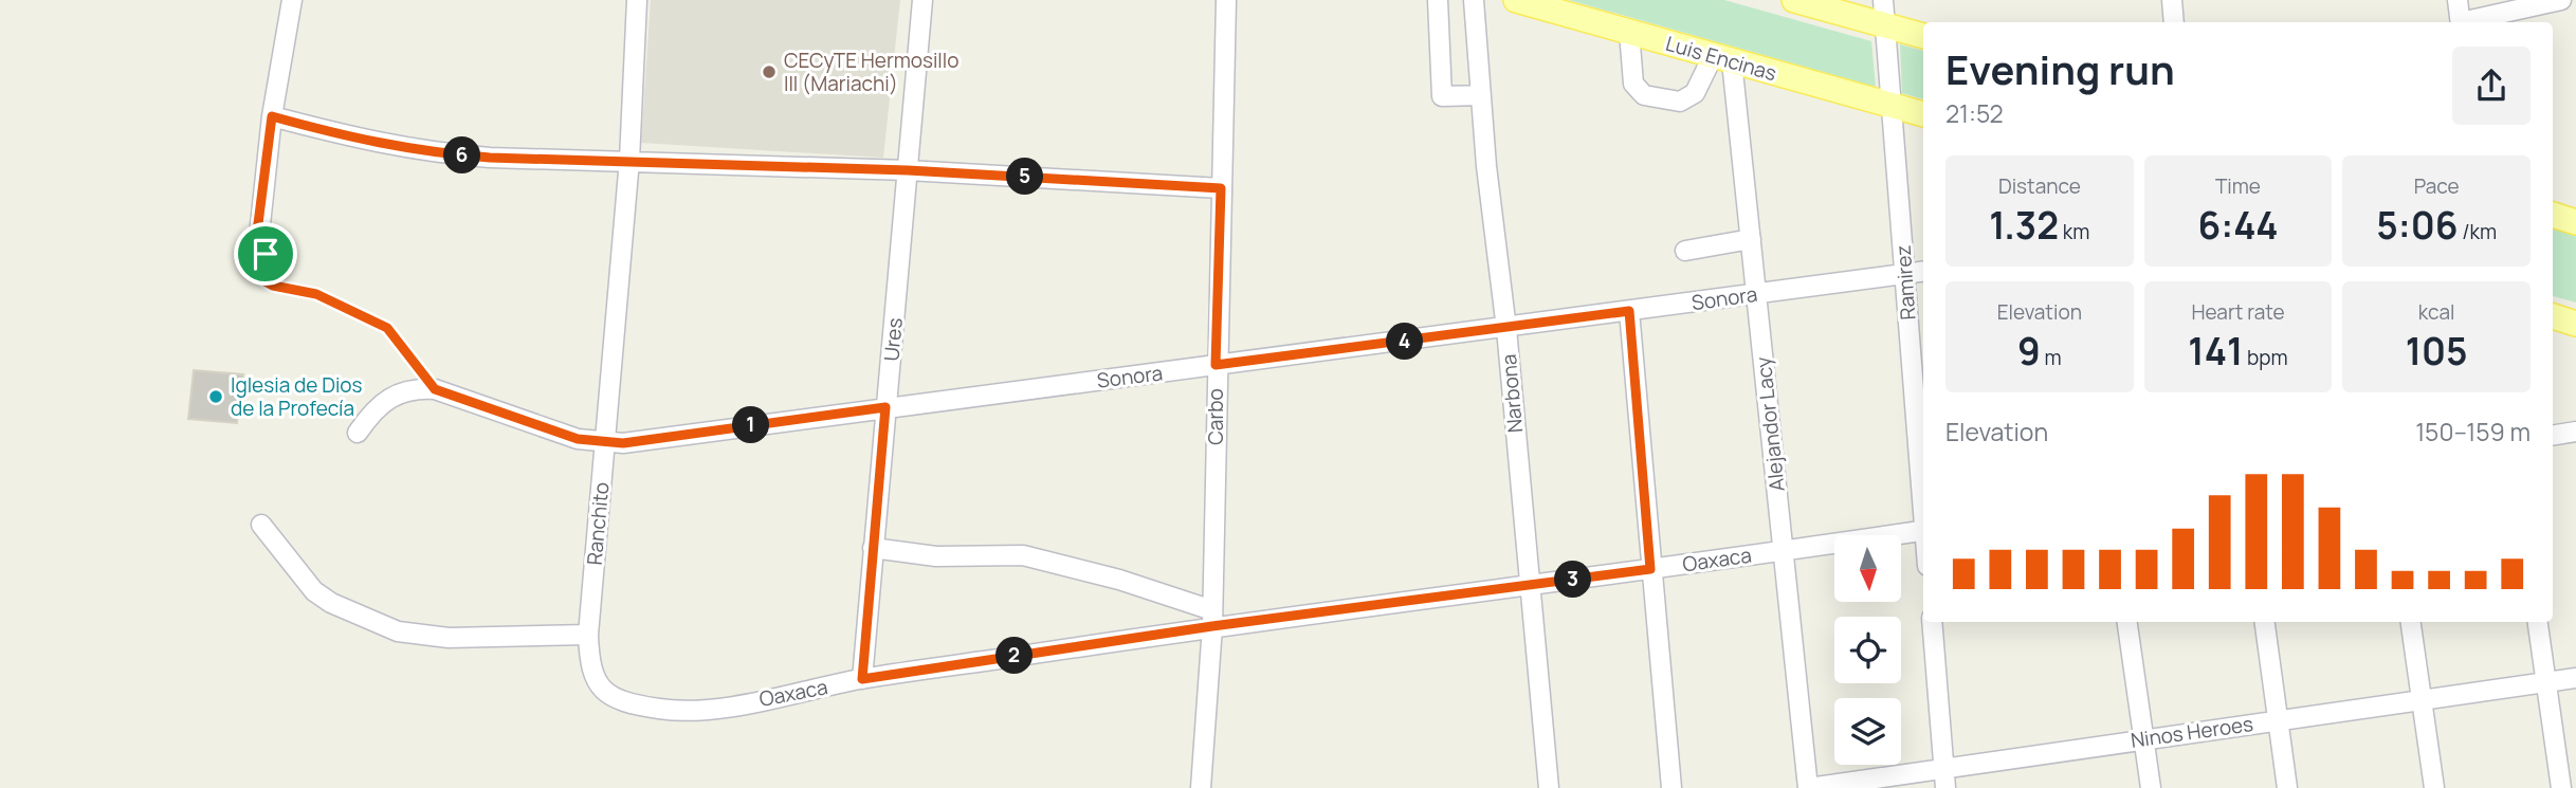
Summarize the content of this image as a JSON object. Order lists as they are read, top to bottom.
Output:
{
  "streets": {
    "main road": ["Luis Encinas"],
    "street": [
      "Ramirez",
      "Sonora",
      "Ures",
      "Narbona",
      "Carbo",
      "Alejandor Lacy",
      "Ranchito",
      "Oaxaca",
      "Ninos Heroes"
    ]
  },
  "crossings": [
    ["Luis Encinas", "Ramirez"],
    ["Luis Encinas", "Alejandor Lacy"],
    ["Ramirez", "Sonora"],
    ["Sonora", "Ures"],
    ["Sonora", "Narbona"],
    ["Sonora", "Carbo"],
    ["Sonora", "Alejandor Lacy"],
    ["Sonora", "Ranchito"],
    ["Ures", "Oaxaca"],
    ["Narbona", "Oaxaca"],
    ["Carbo", "Oaxaca"],
    ["Alejandor Lacy", "Oaxaca"],
    ["Alejandor Lacy", "Ninos Heroes"],
    ["Ranchito", "Oaxaca"]
  ],
  "places": ["CECyTE Hermosillo III (Mariachi)", "Iglesia de Dios de la Profecía"],
  "north": "bottom",
  "page": {
    "heading": ["Evening run", "21:52"],
    "pins": [
      "6",
      "5",
      "4",
      "1",
      "3",
      "2"
    ],
    "stats": [
      ["Distance", "1.32 km"],
      ["Time", "6:44"],
      ["Pace", "5:06 /km"],
      ["Elevation", "9 m"],
      ["Heart rate", "141 bpm"],
      ["kcal", "105"]
    ],
    "chart": ["Elevation", "150–159 m"]
  }
}
